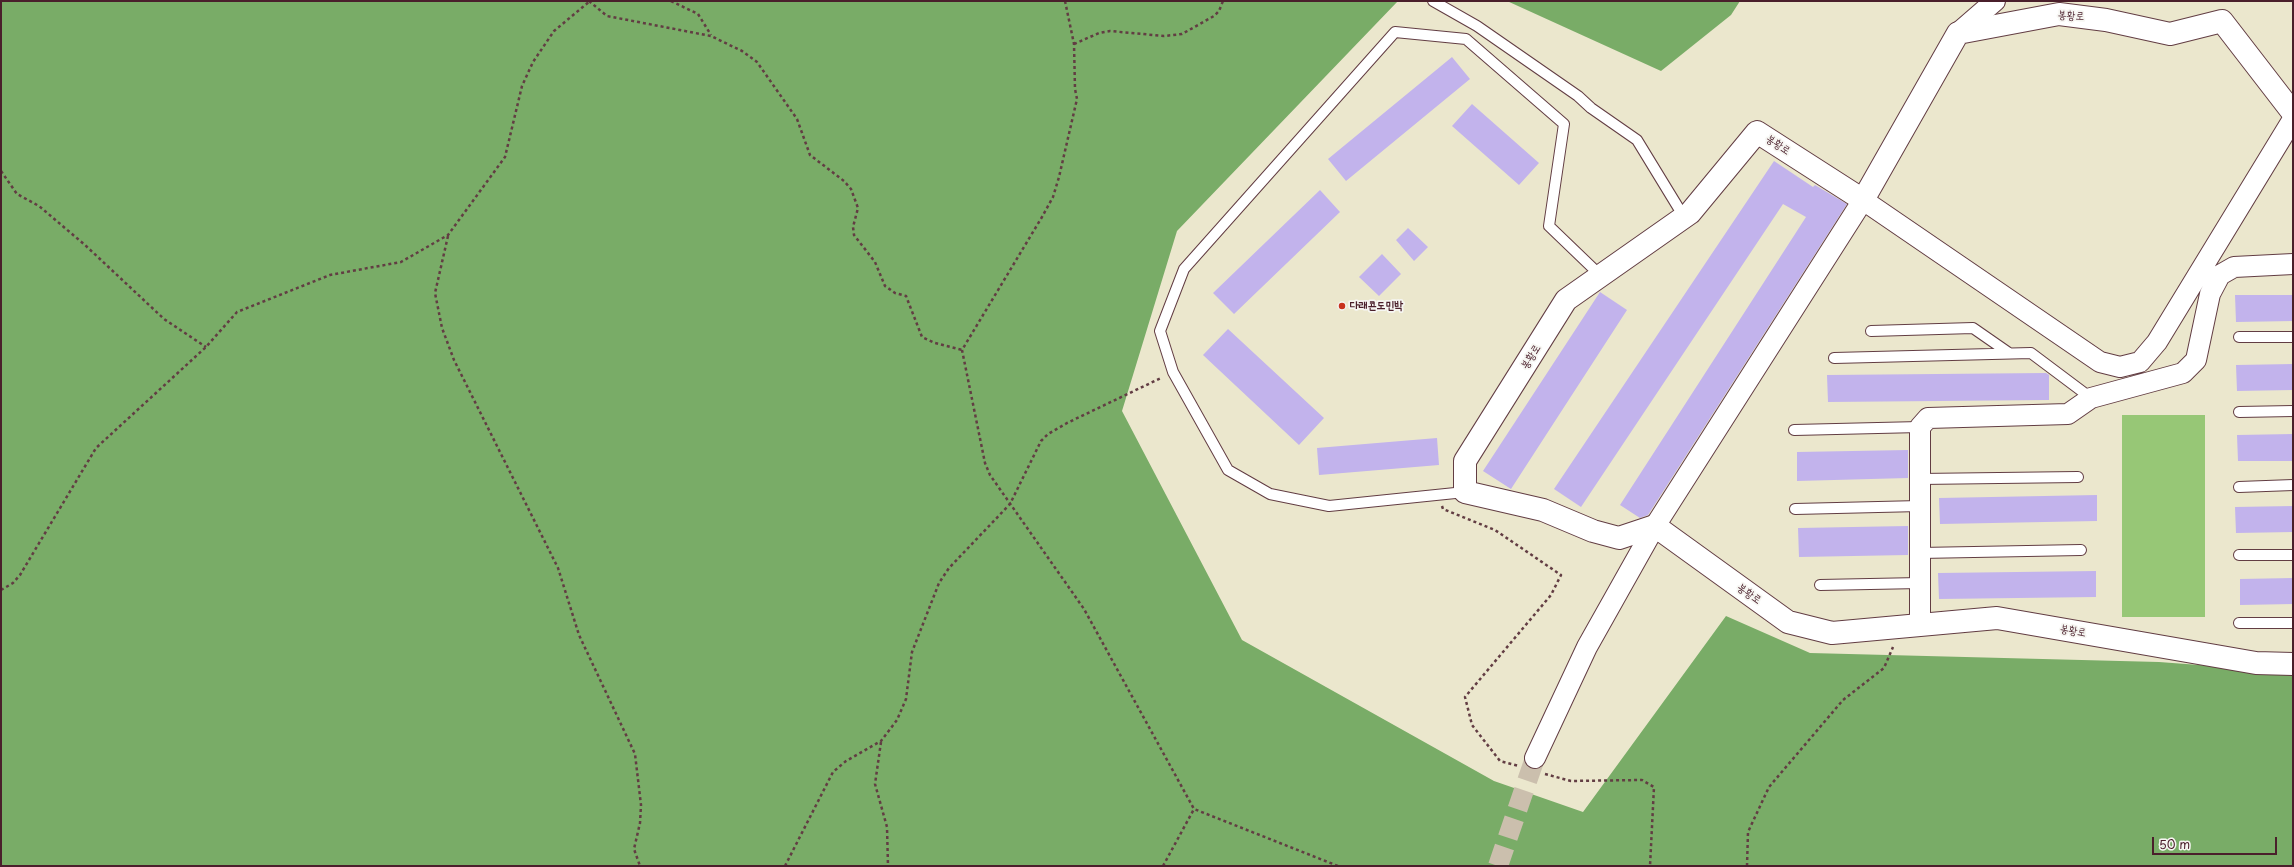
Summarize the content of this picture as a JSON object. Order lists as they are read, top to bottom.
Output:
{
  "streets": {
    "street": ["봉황로"]
  },
  "places": ["다래콘도민박"],
  "scale_bar": "50 m"
}
